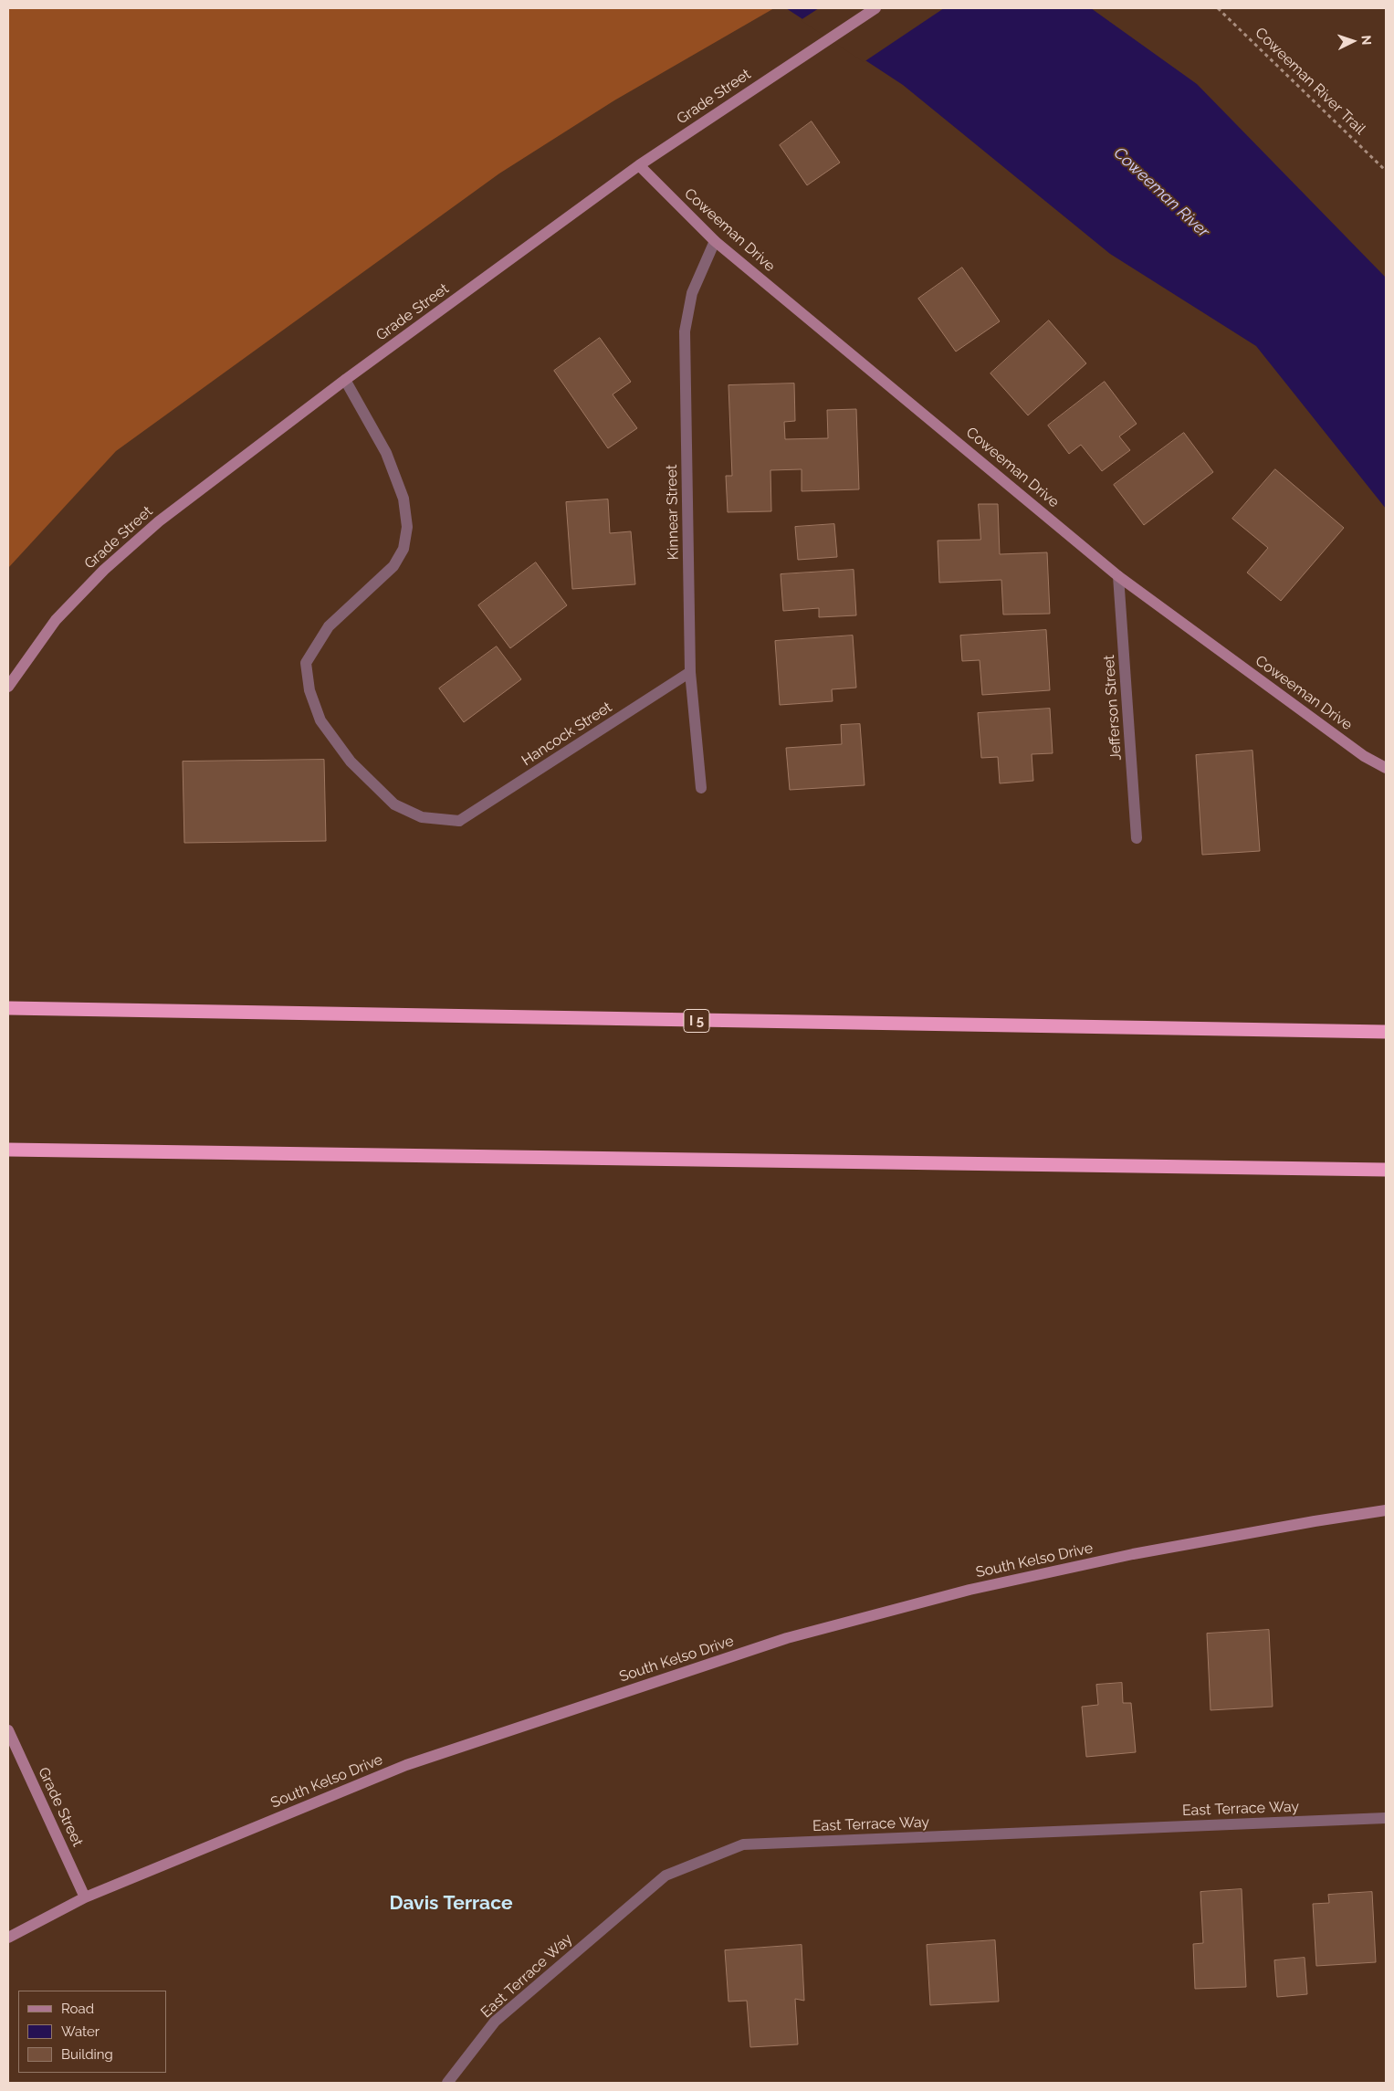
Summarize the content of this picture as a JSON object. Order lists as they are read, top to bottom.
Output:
{
  "streets": {
    "highway": ["I 5"],
    "main road": ["Grade Street", "Coweeman Drive", "South Kelso Drive"],
    "street": [
      "Kinnear Street",
      "Jefferson Street",
      "Hancock Street",
      "East Terrace Way"
    ],
    "path": ["Coweeman River Trail"]
  },
  "crossings": [
    ["Grade Street", "Coweeman Drive"],
    ["Grade Street", "Hancock Street"],
    ["Grade Street", "South Kelso Drive"],
    ["Coweeman Drive", "Kinnear Street"],
    ["Coweeman Drive", "Jefferson Street"],
    ["Kinnear Street", "Hancock Street"]
  ],
  "districts": ["Davis Terrace"],
  "water": ["Coweeman River"],
  "legend": ["Road", "Water", "Building"],
  "north": "right"
}
